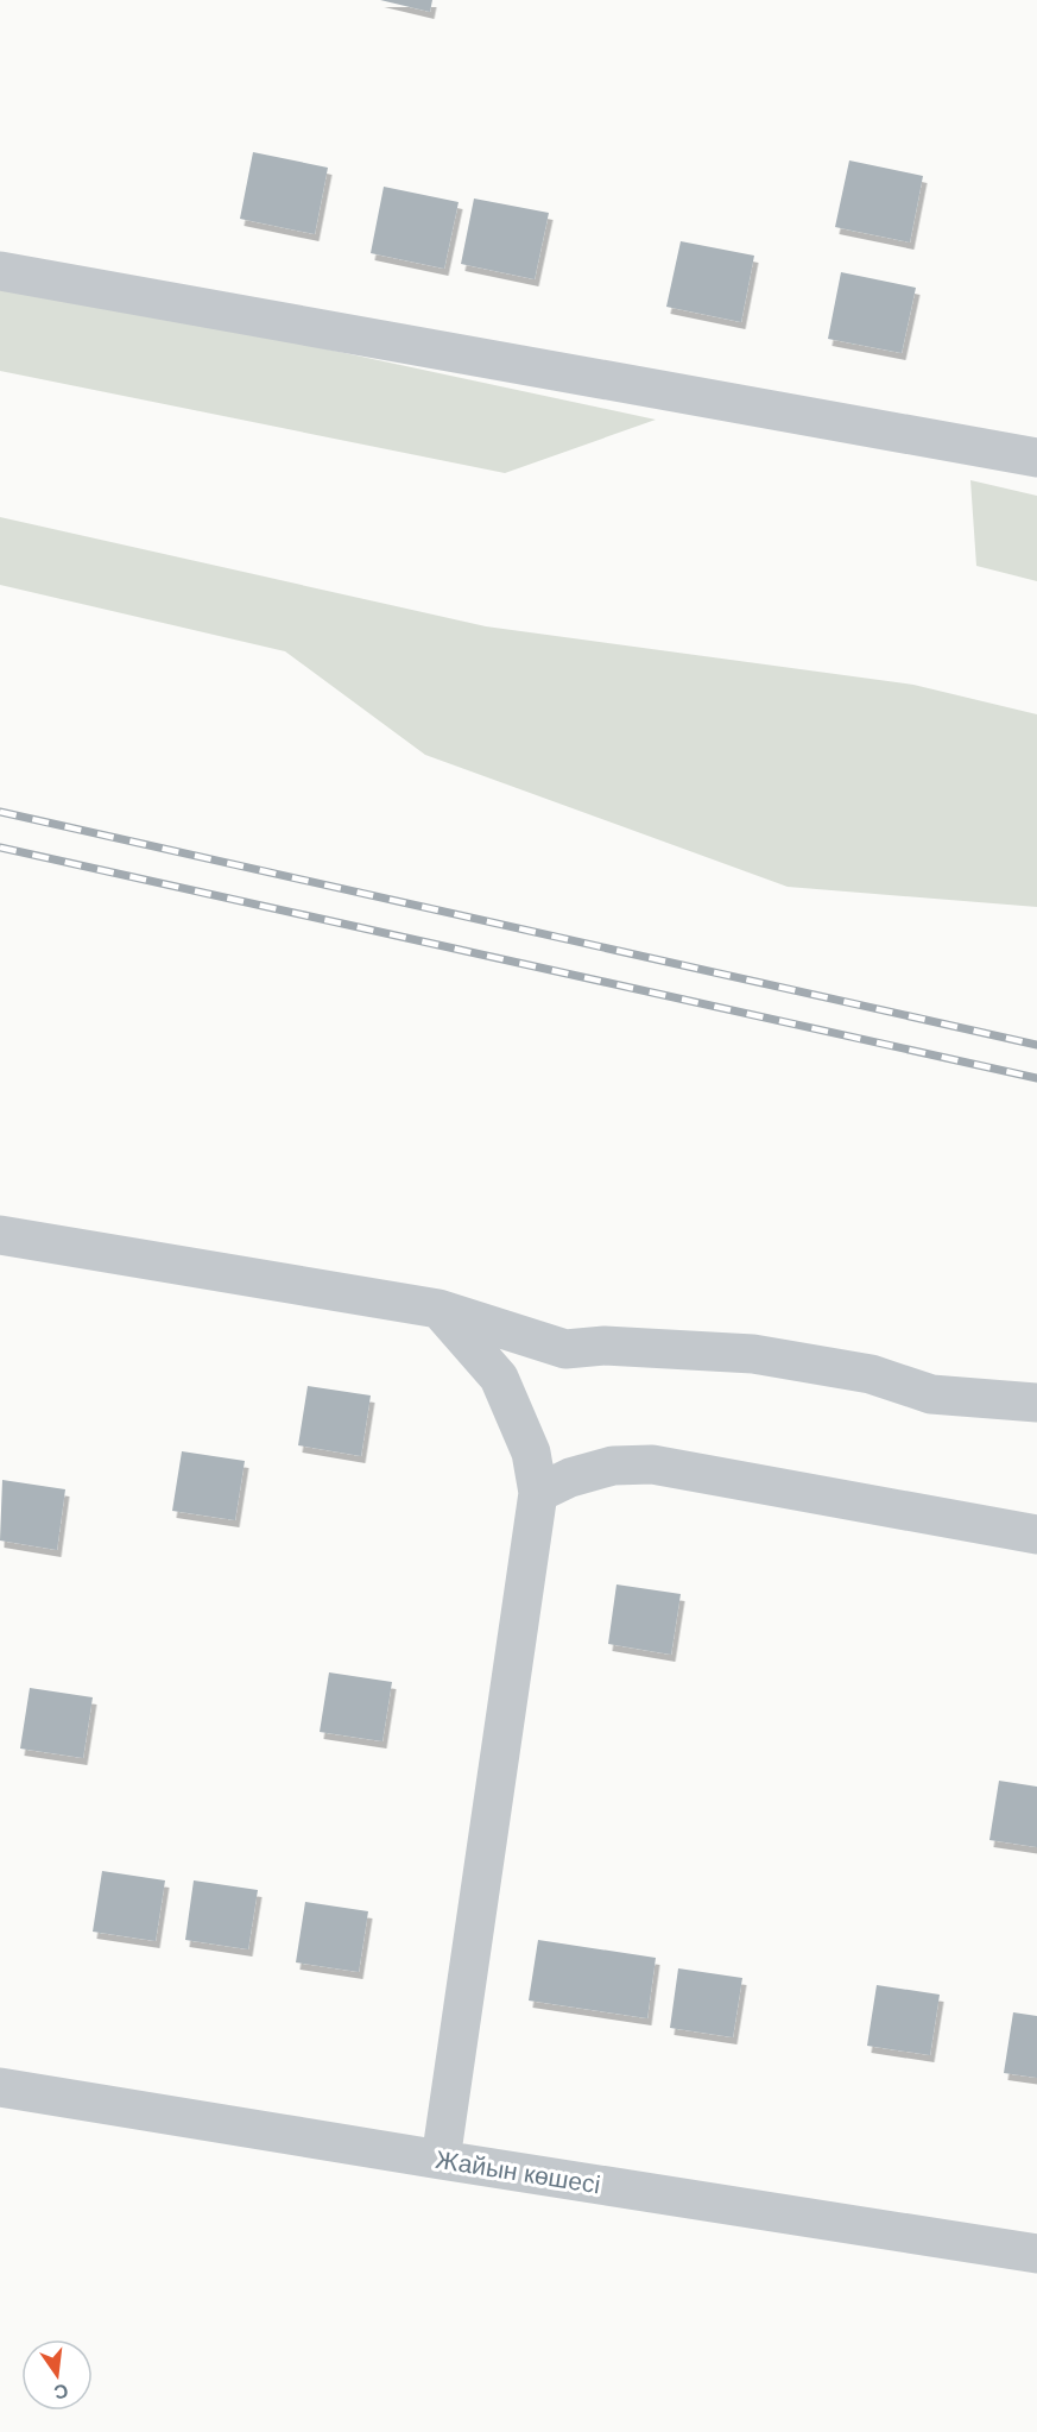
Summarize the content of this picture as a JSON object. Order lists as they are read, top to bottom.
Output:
{
  "streets": {
    "street": ["Жайын көшесі"]
  },
  "north": "bottom"
}
